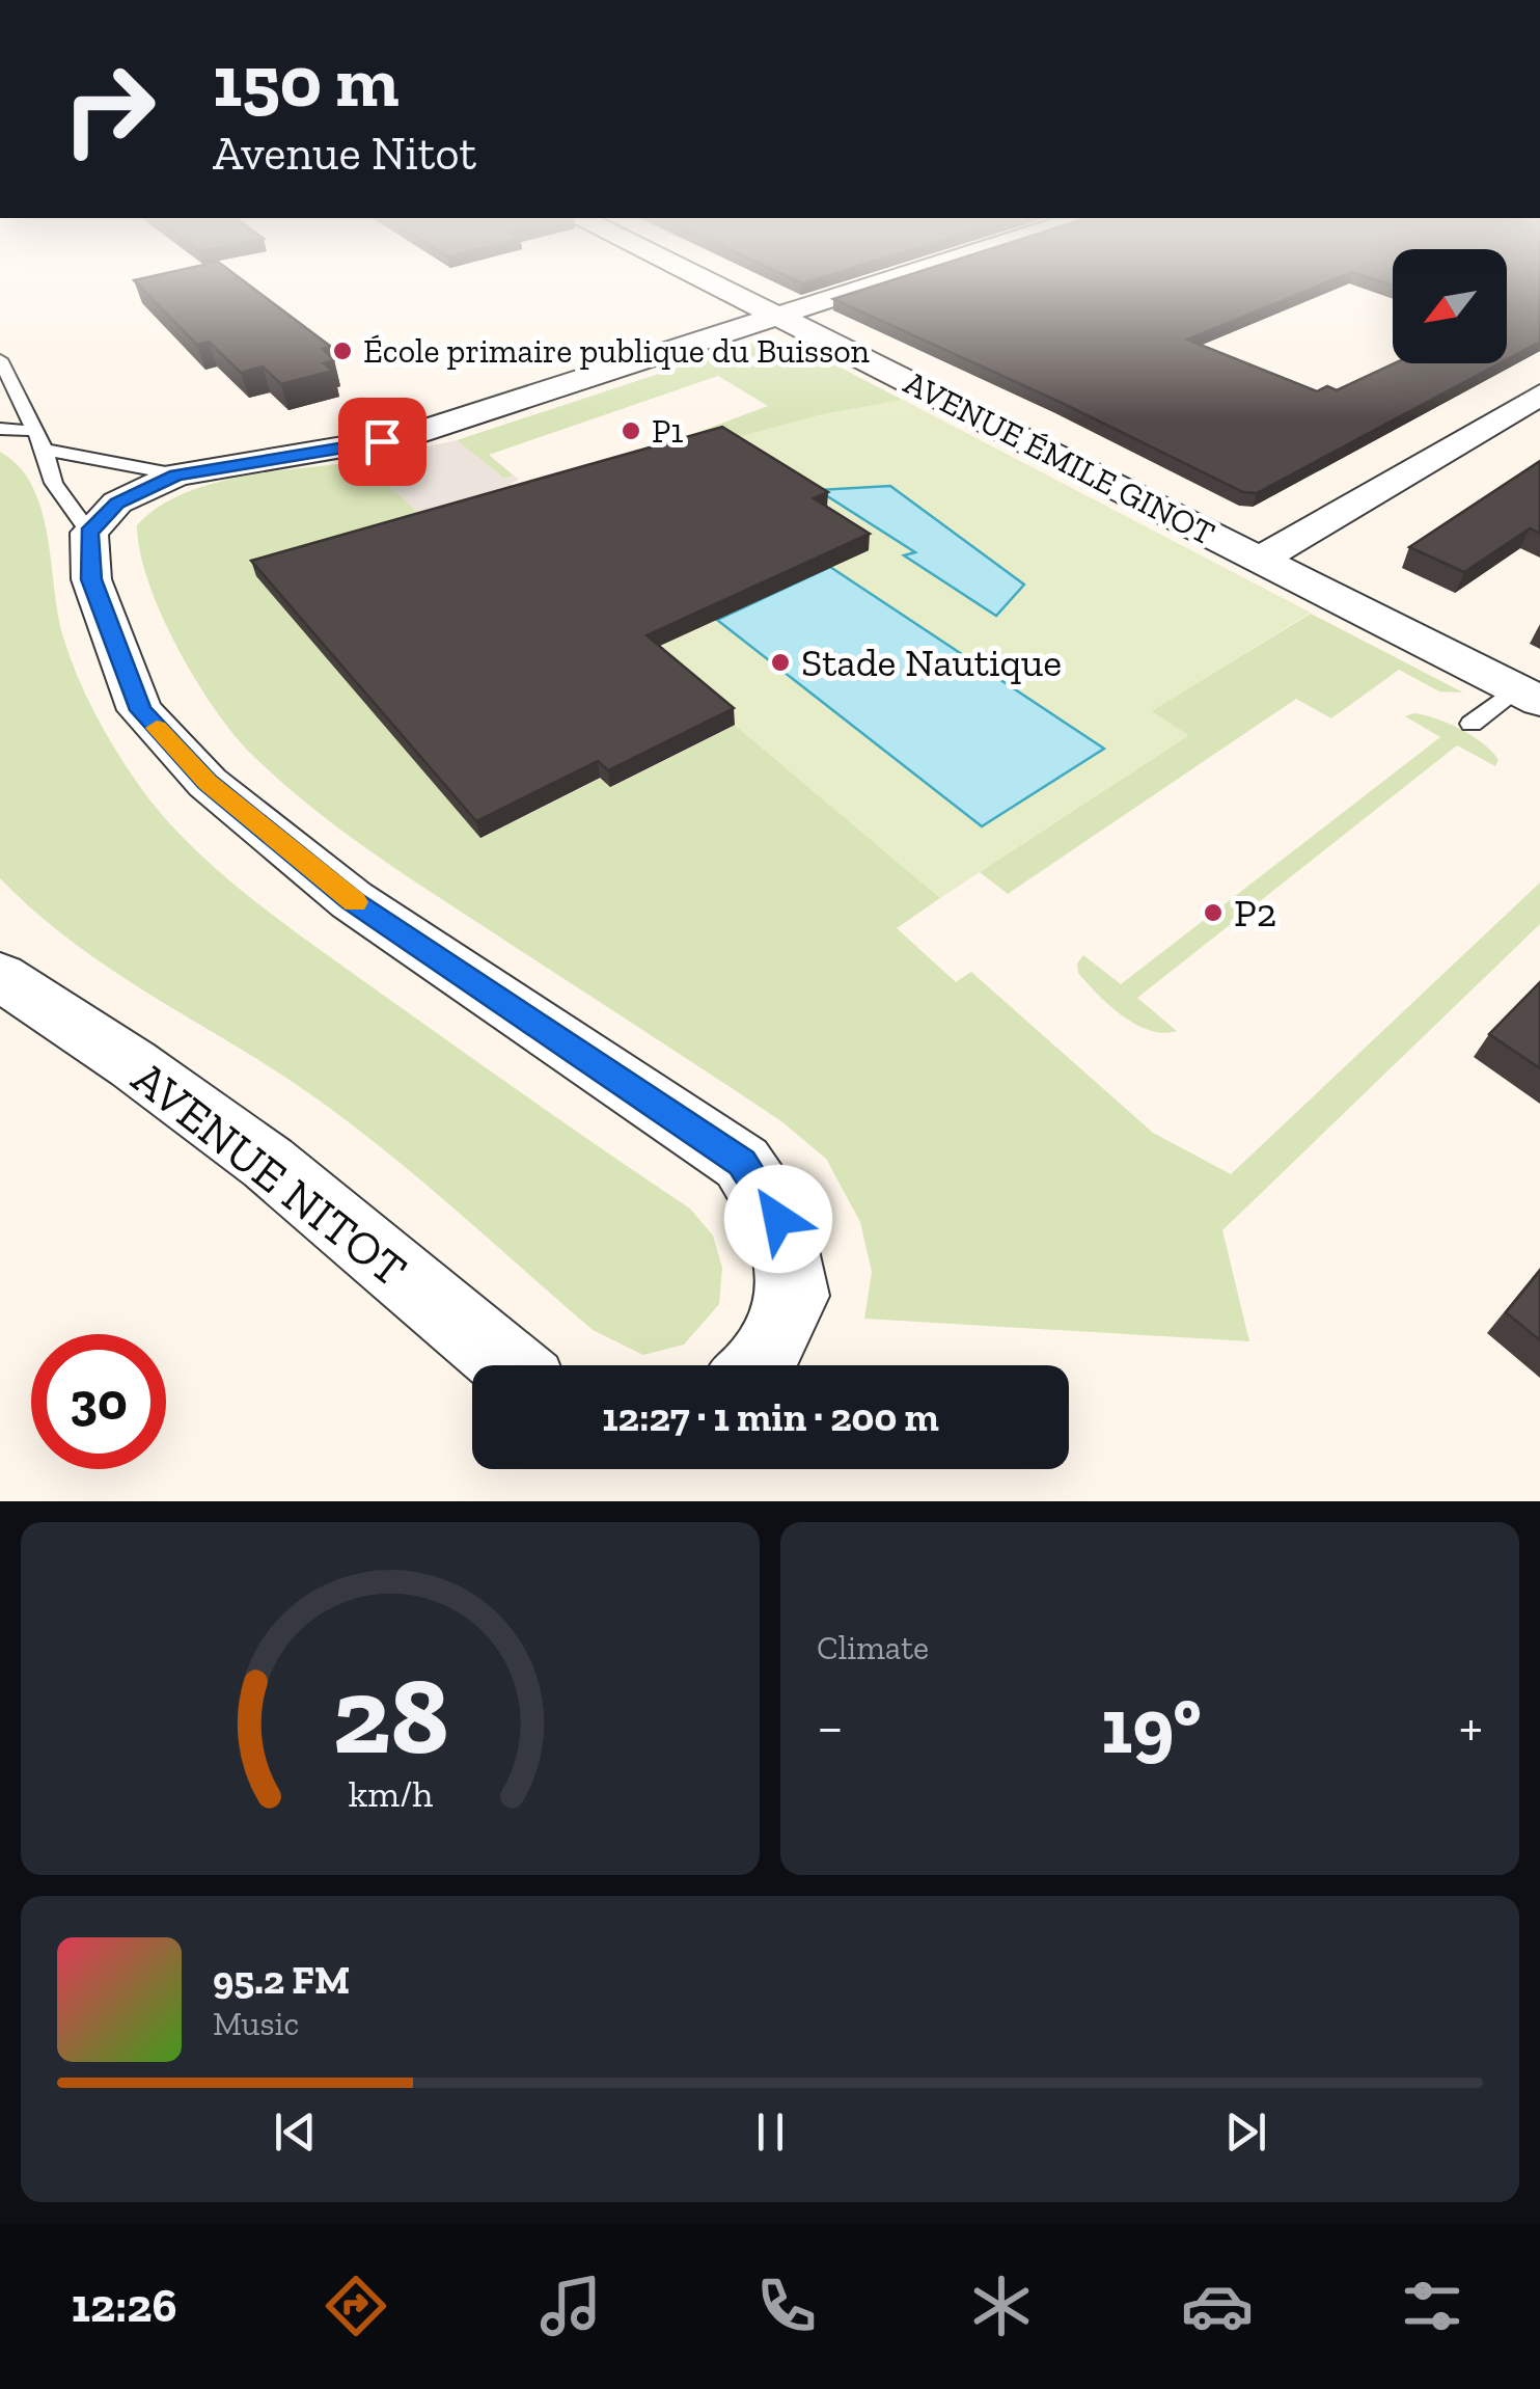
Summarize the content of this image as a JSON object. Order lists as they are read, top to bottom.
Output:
{
  "streets": {
    "street": ["AVENUE ÉMILE GINOT", "AVENUE NITOT"]
  },
  "places": [
    "École primaire publique du Buisson",
    "P1",
    "Stade Nautique",
    "P2"
  ],
  "north": "bottom left",
  "page": {
    "turn": ["150 m", "Avenue Nitot"],
    "limit": "30",
    "trip": "12:27 · 1 min · 200 m",
    "tile": "Climate",
    "heat": ["−", "19°", "+"],
    "song": ["95.2 FM", "Music"],
    "tabs": "12:26",
    "gauge": ["28", "km/h"]
  }
}
